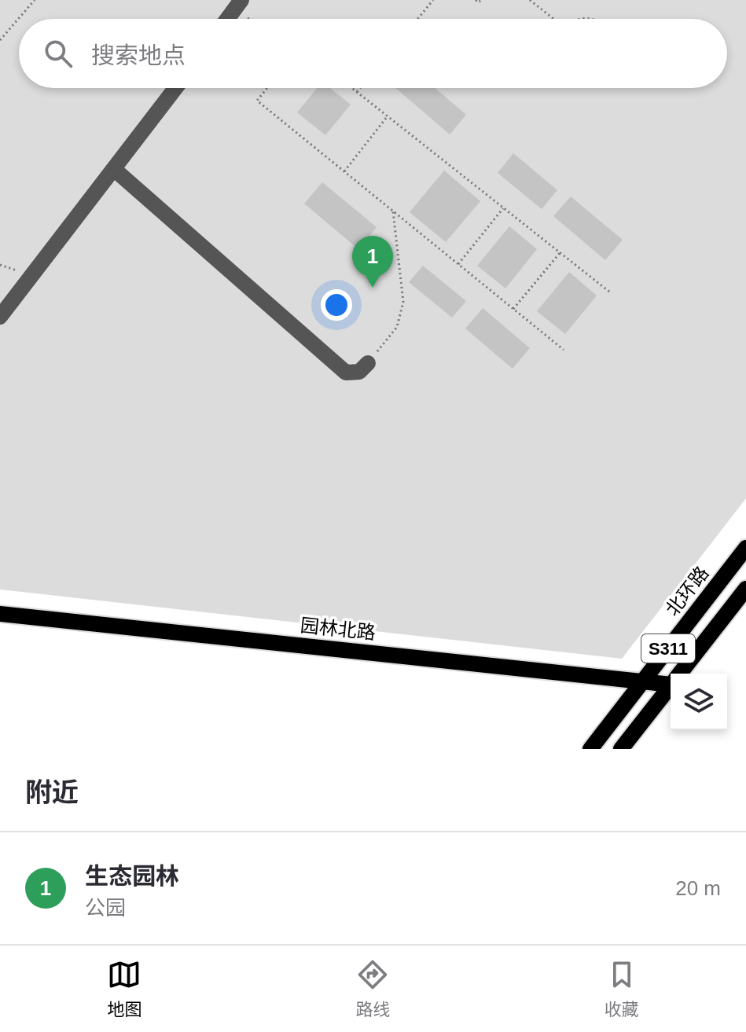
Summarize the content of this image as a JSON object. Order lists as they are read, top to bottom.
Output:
{
  "streets": {
    "main road": ["北环路", "园林北路", "S311"]
  },
  "crossings": [
    ["北环路", "园林北路"]
  ],
  "page": {
    "search": "搜索地点",
    "pins": "1",
    "heading": "附近",
    "list": [
      {
        "mark": "1",
        "name": "生态园林",
        "note": "公园",
        "value": "20 m"
      }
    ],
    "nav": ["地图", "路线", "收藏"]
  }
}
